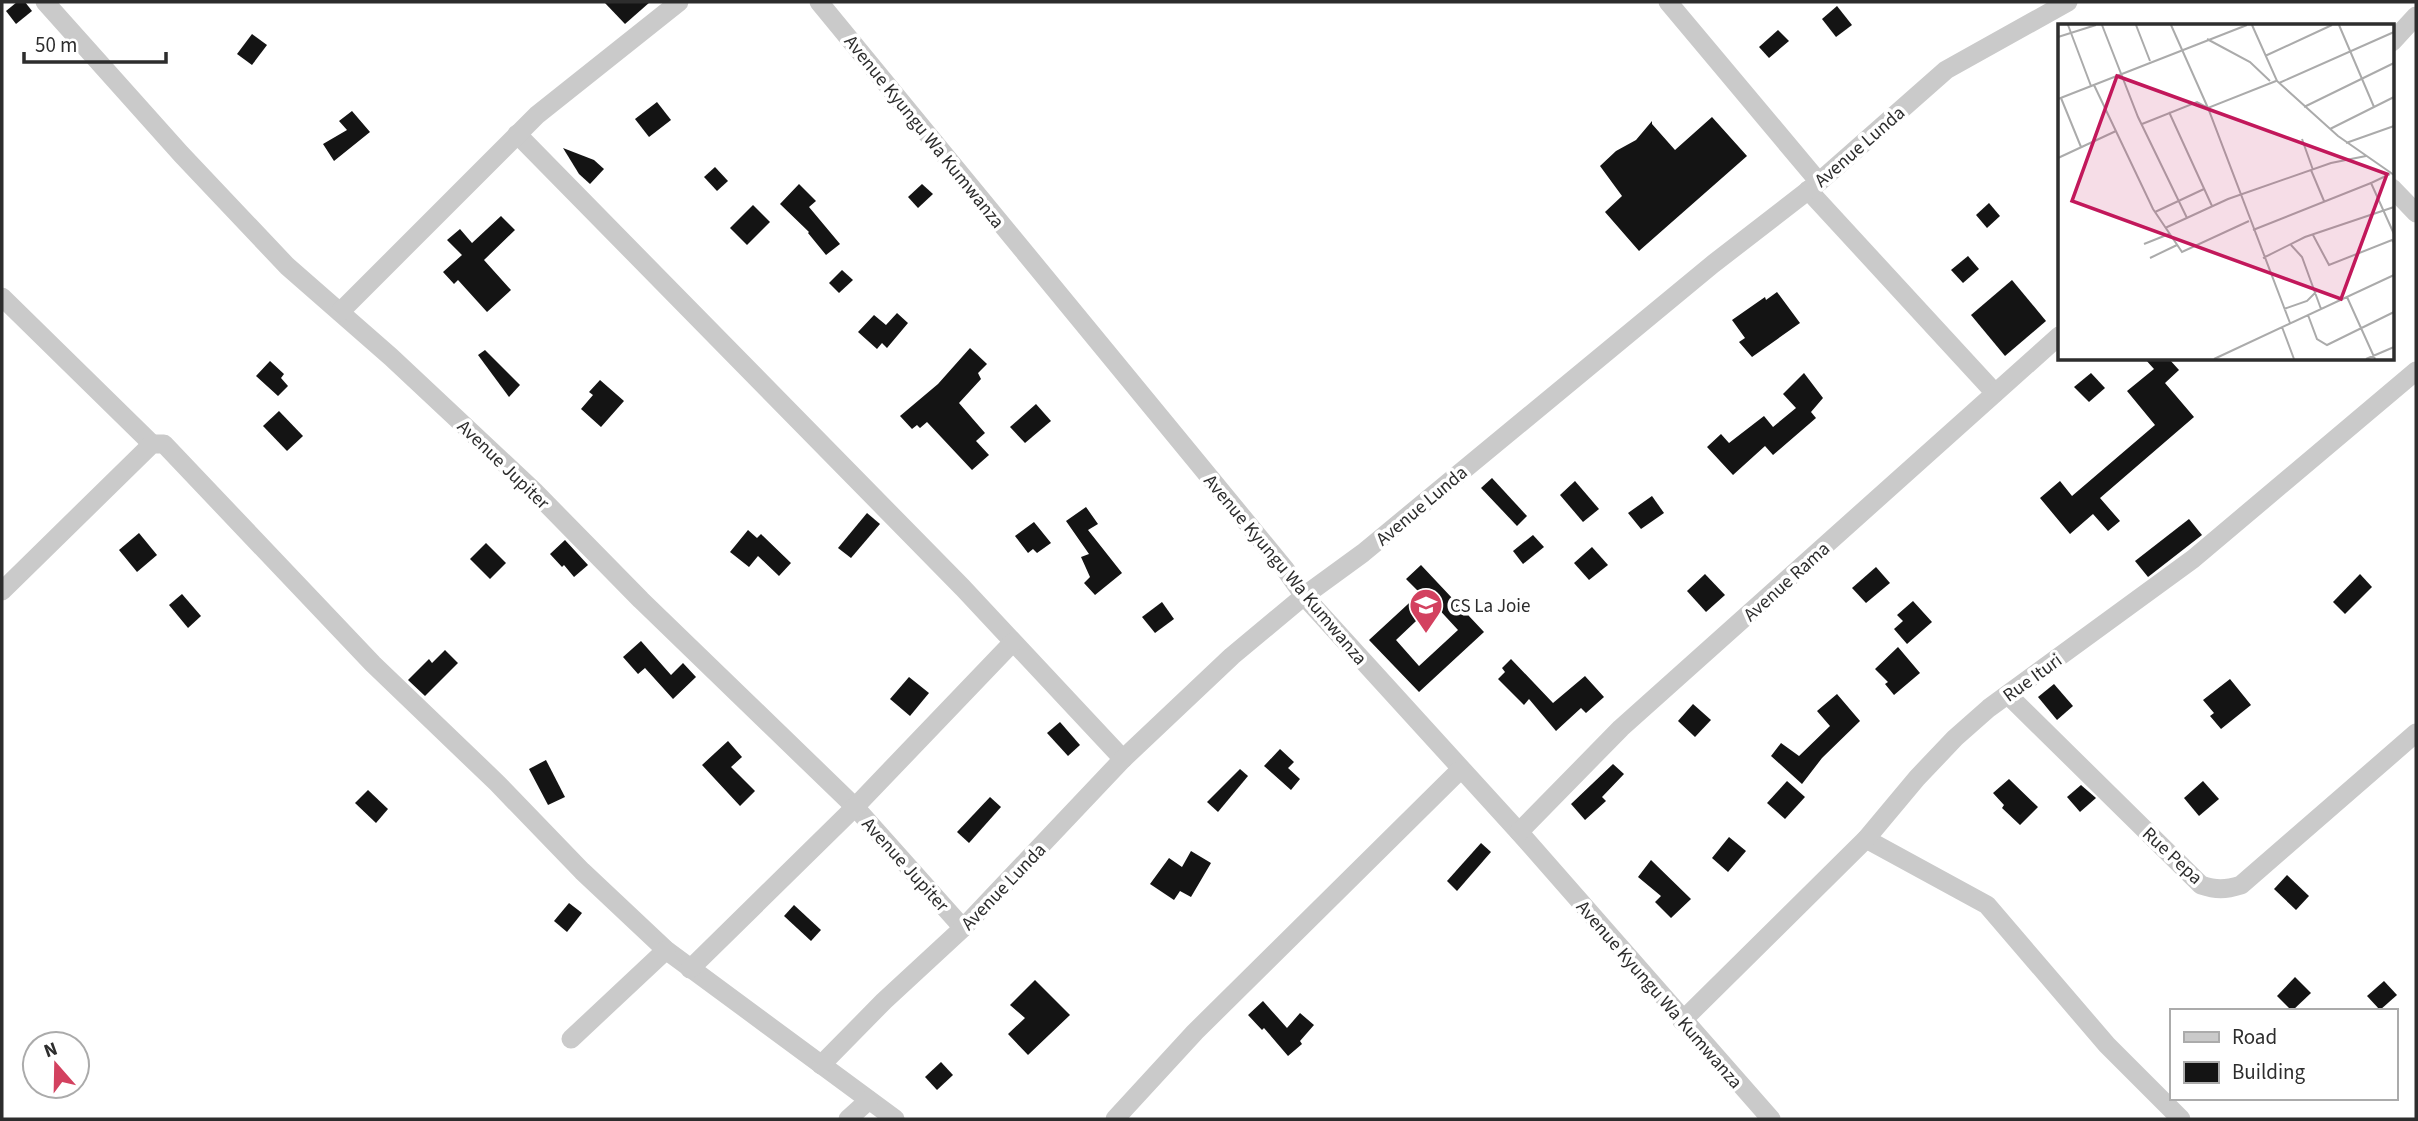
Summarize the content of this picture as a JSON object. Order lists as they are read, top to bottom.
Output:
{
  "streets": {
    "street": [
      "Avenue Kyungu Wa Kumwanza",
      "Avenue Lunda",
      "Avenue Jupiter",
      "Avenue Rama",
      "Rue Ituri",
      "Rue Pepa"
    ]
  },
  "crossings": [
    ["Avenue Kyungu Wa Kumwanza", "Avenue Lunda"],
    ["Avenue Kyungu Wa Kumwanza", "Avenue Rama"],
    ["Avenue Kyungu Wa Kumwanza", "Rue Ituri"],
    ["Avenue Lunda", "Avenue Jupiter"],
    ["Rue Ituri", "Rue Pepa"]
  ],
  "places": {
    "school or university": ["CS La Joie"]
  },
  "legend": ["Road", "Building"],
  "scale_bar": "50 m",
  "north": "top"
}
